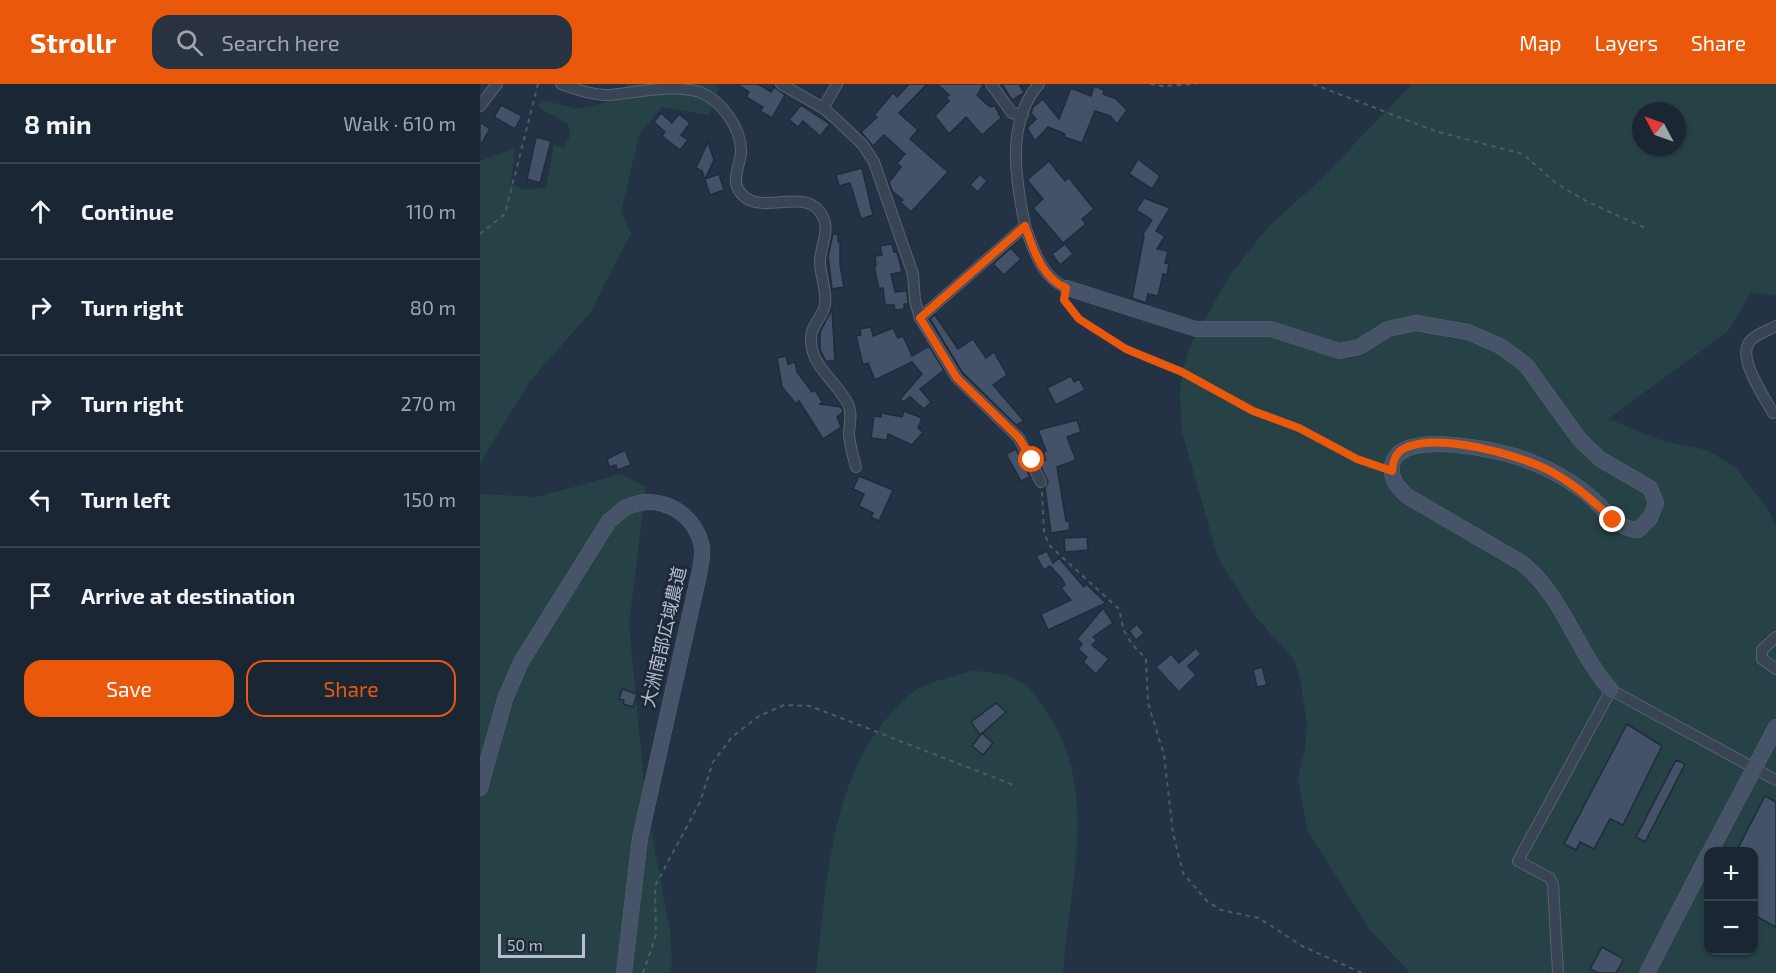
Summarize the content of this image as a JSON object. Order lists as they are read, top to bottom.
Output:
{
  "streets": {
    "street": ["大洲南部広域農道"]
  },
  "scale_bar": "50 m",
  "north": "top left",
  "page": {
    "header": "Strollr",
    "search": "Search here",
    "nav": ["Map", "Layers", "Share"],
    "heading": ["8 min", "Walk · 610 m"],
    "list": [
      ["Continue", "110 m"],
      ["Turn right", "80 m"],
      ["Turn right", "270 m"],
      ["Turn left", "150 m"],
      "Arrive at destination"
    ],
    "buttons": ["Save", "Share"],
    "map_buttons": ["+", "−"],
    "scale": "50 m"
  }
}
